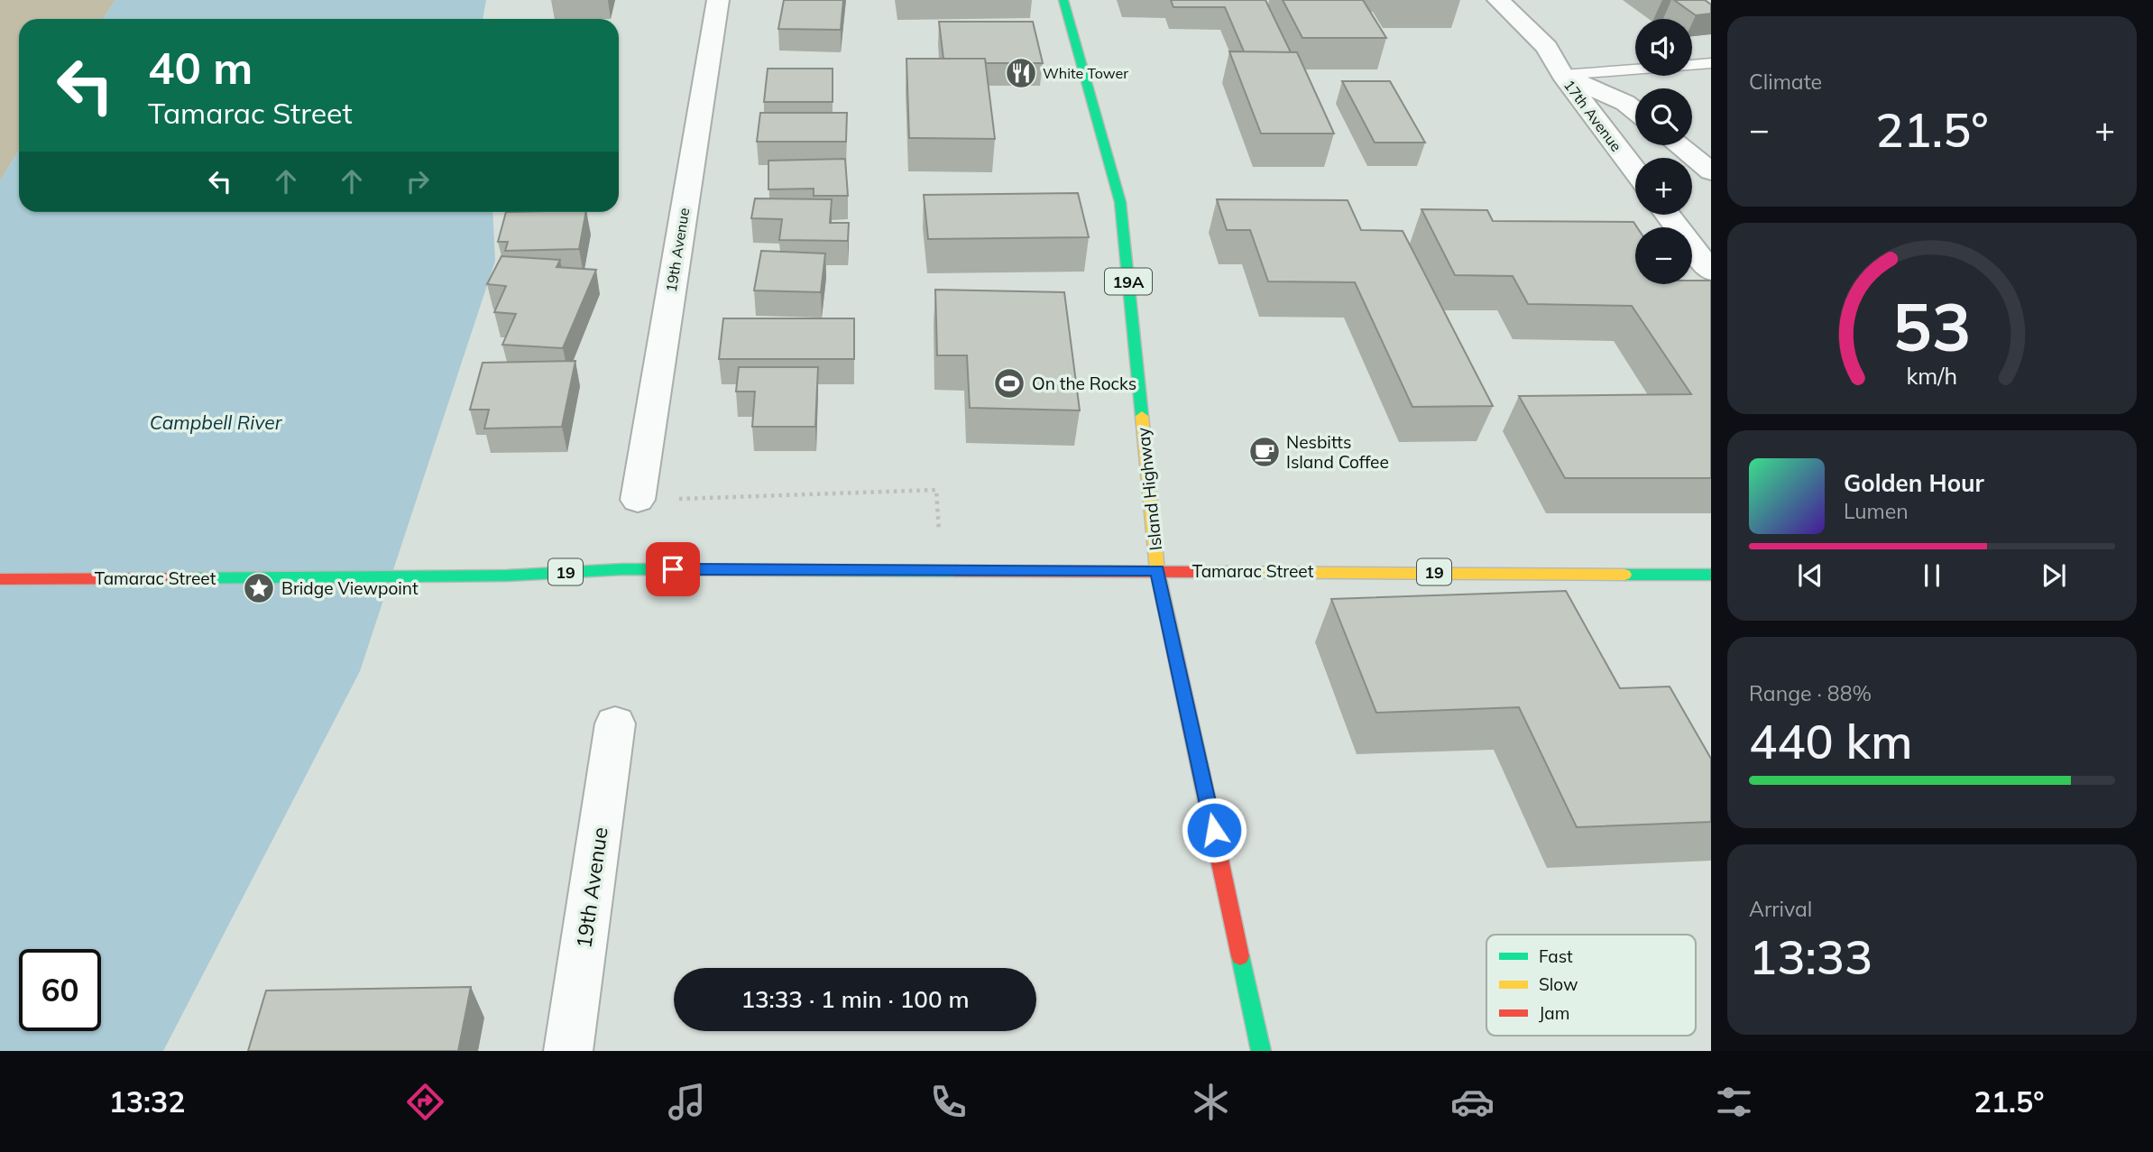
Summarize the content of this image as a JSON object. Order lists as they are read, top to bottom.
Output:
{
  "streets": {
    "main road": [
      "19A",
      "Island Highway",
      "Tamarac Street",
      "19"
    ],
    "street": ["17th Avenue", "19th Avenue"]
  },
  "crossings": [
    ["Island Highway", "Tamarac Street"]
  ],
  "water": ["Campbell River"],
  "places": {
    "restaurant": ["White Tower"],
    "sports": ["On the Rocks"],
    "cafe": ["Nesbitts Island Coffee"],
    "place": ["Bridge Viewpoint"]
  },
  "legend": ["Fast", "Slow", "Jam"],
  "page": {
    "tile": [
      "Climate",
      ["Range · 88%", "440 km"],
      ["Arrival", "13:33"]
    ],
    "map_buttons": ["+", "−"],
    "turn": ["40 m", "Tamarac Street"],
    "heat": ["−", "21.5°", "+"],
    "song": ["Golden Hour", "Lumen"],
    "limit": "60",
    "trip": "13:33 · 1 min · 100 m",
    "tabs": ["13:32", "21.5°"],
    "gauge": ["53", "km/h"]
  }
}
